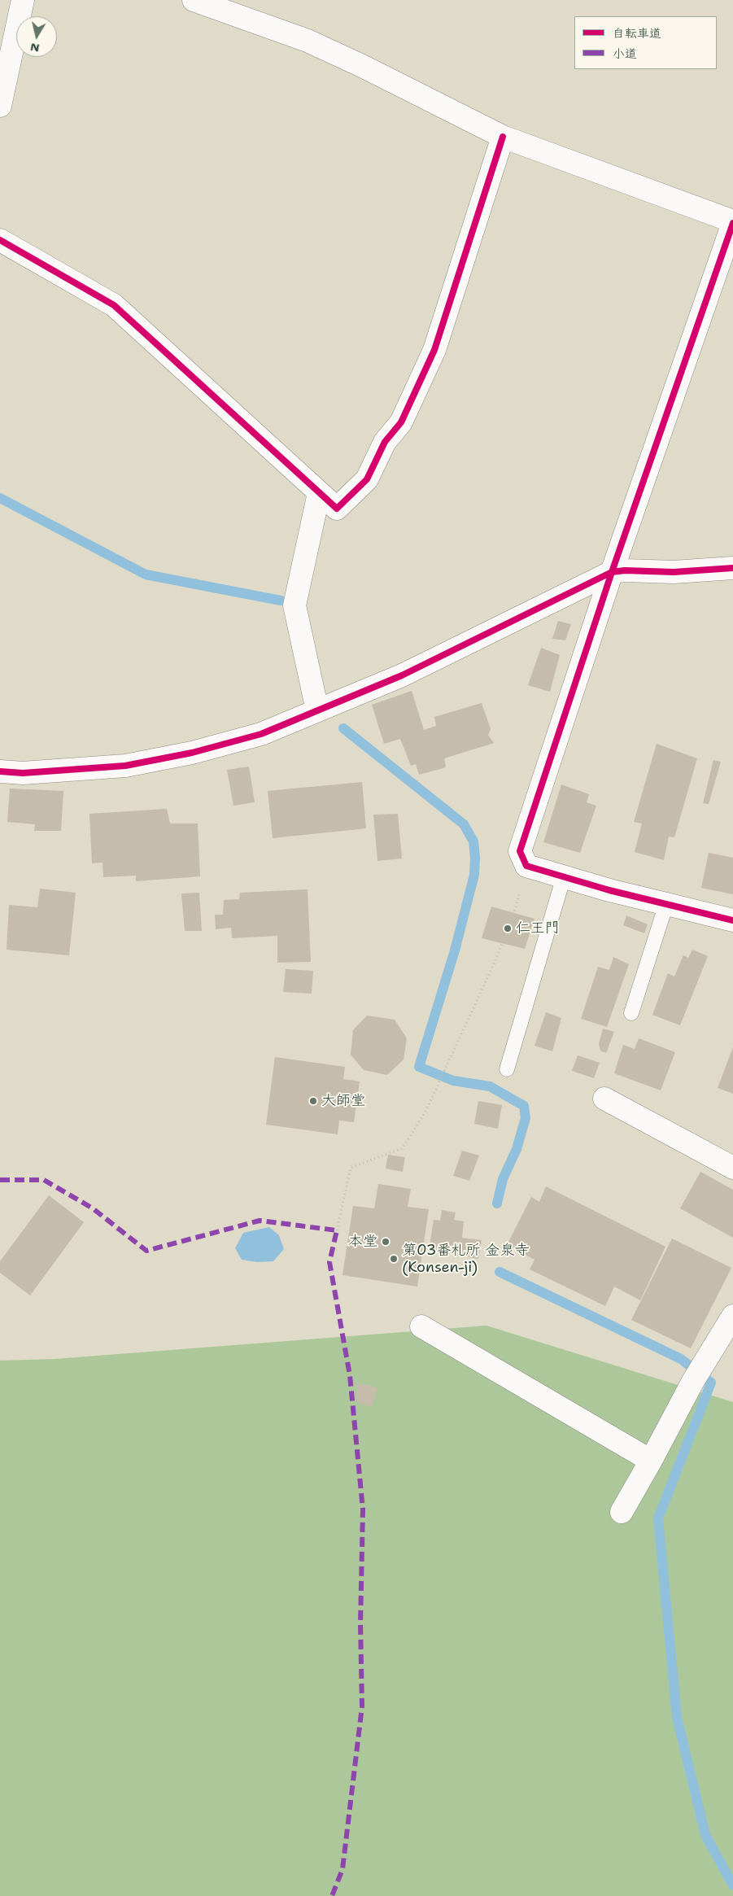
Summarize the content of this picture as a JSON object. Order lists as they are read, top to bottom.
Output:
{
  "places": [
    "仁王門",
    "大師堂",
    "本堂",
    "第03番札所 金泉寺 (Konsen-ji)"
  ],
  "legend": ["自転車道", "小道"],
  "north": "bottom"
}
